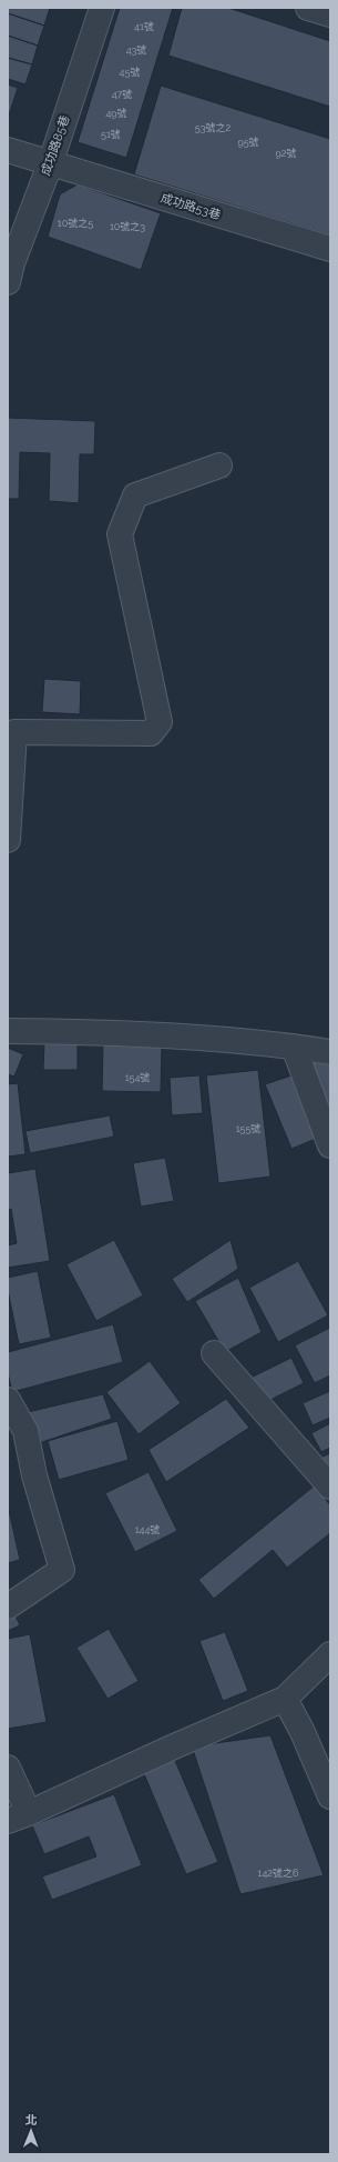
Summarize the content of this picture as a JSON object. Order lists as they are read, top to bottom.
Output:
{
  "streets": {
    "street": ["成功路85巷", "成功路53巷"]
  },
  "crossings": [
    ["成功路85巷", "成功路53巷"]
  ],
  "house_numbers": [
    "41號",
    "43號",
    "45號",
    "47號",
    "49號",
    "53號之2",
    "51號",
    "95號",
    "92號",
    "10號之5",
    "10號之3",
    "154號",
    "155號",
    "144號",
    "142號之6"
  ],
  "north": "top"
}
